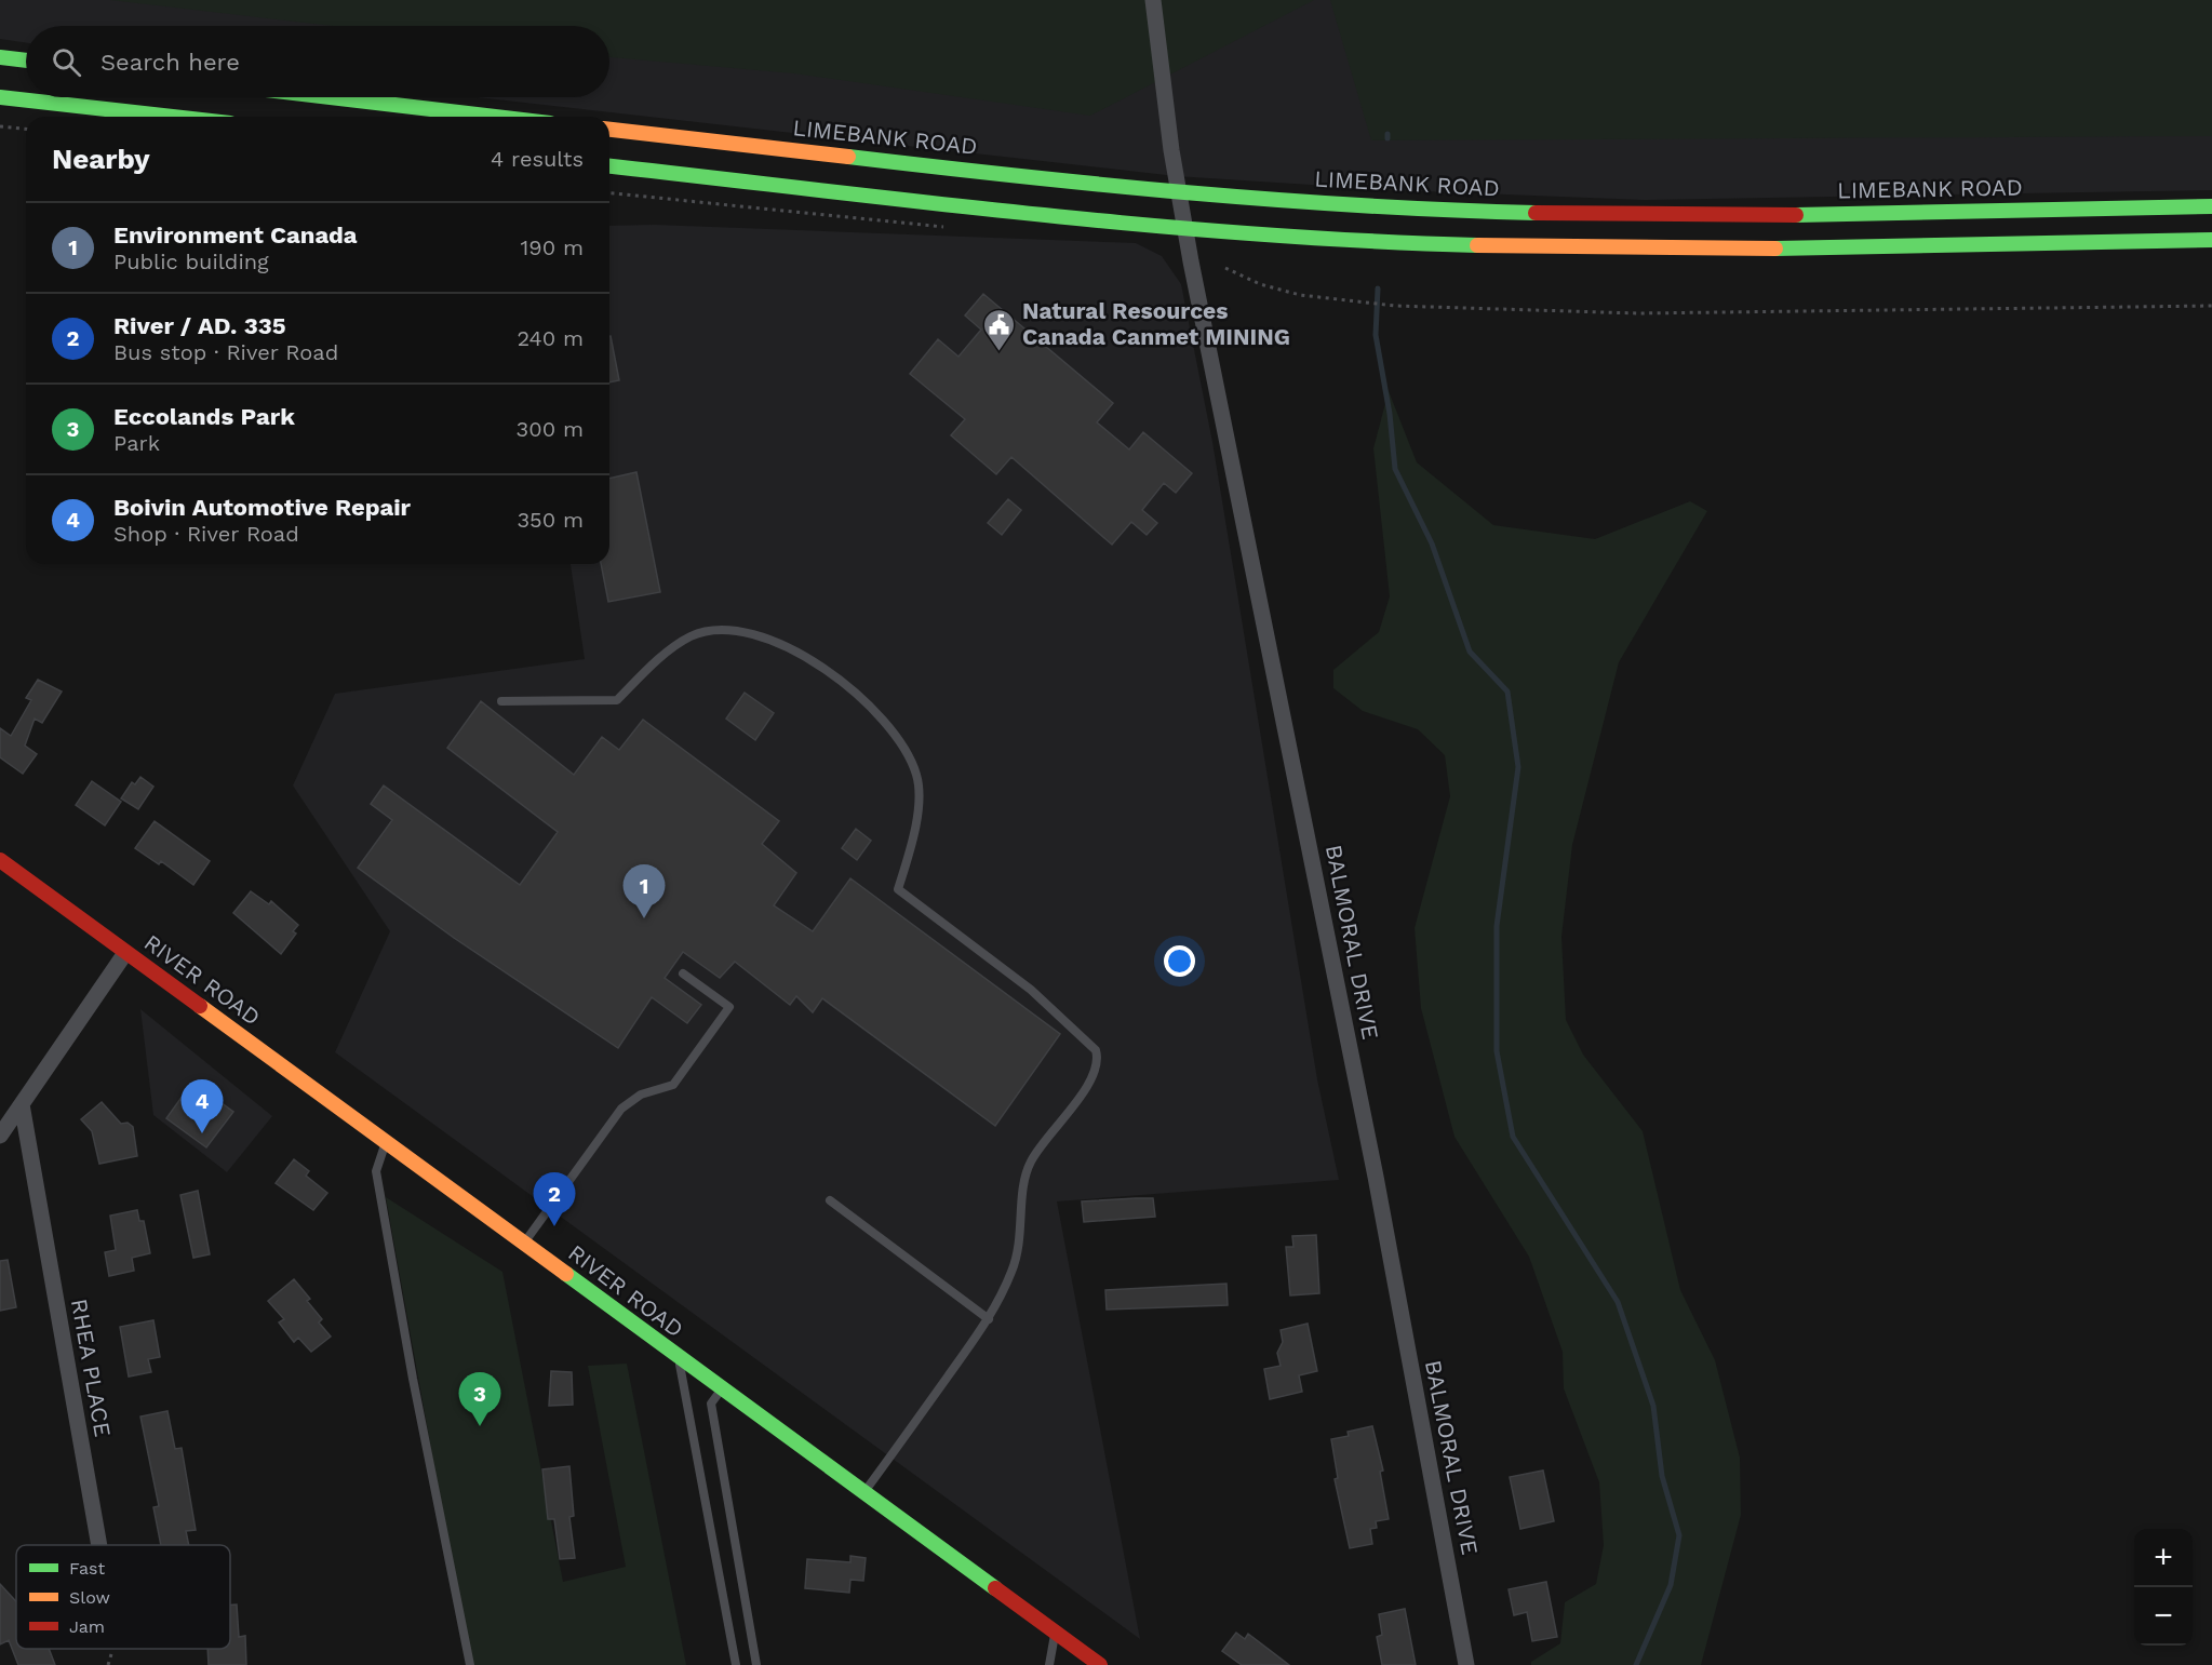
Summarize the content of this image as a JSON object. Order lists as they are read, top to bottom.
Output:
{
  "streets": {
    "main road": ["LIMEBANK ROAD", "RIVER ROAD"],
    "street": ["BALMORAL DRIVE", "RHEA PLACE"]
  },
  "crossings": [
    ["LIMEBANK ROAD", "BALMORAL DRIVE"]
  ],
  "places": {
    "public building": ["Natural Resources Canada Canmet MINING"]
  },
  "legend": ["Fast", "Slow", "Jam"],
  "page": {
    "search": "Search here",
    "heading": ["Nearby", "4 results"],
    "list": [
      {
        "mark": "1",
        "name": "Environment Canada",
        "note": "Public building",
        "value": "190 m"
      },
      {
        "mark": "2",
        "name": "River / AD. 335",
        "note": "Bus stop · River Road",
        "value": "240 m"
      },
      {
        "mark": "3",
        "name": "Eccolands Park",
        "note": "Park",
        "value": "300 m"
      },
      {
        "mark": "4",
        "name": "Boivin Automotive Repair",
        "note": "Shop · River Road",
        "value": "350 m"
      }
    ],
    "pins": [
      "1",
      "4",
      "2",
      "3"
    ],
    "map_buttons": ["+", "−"]
  }
}
